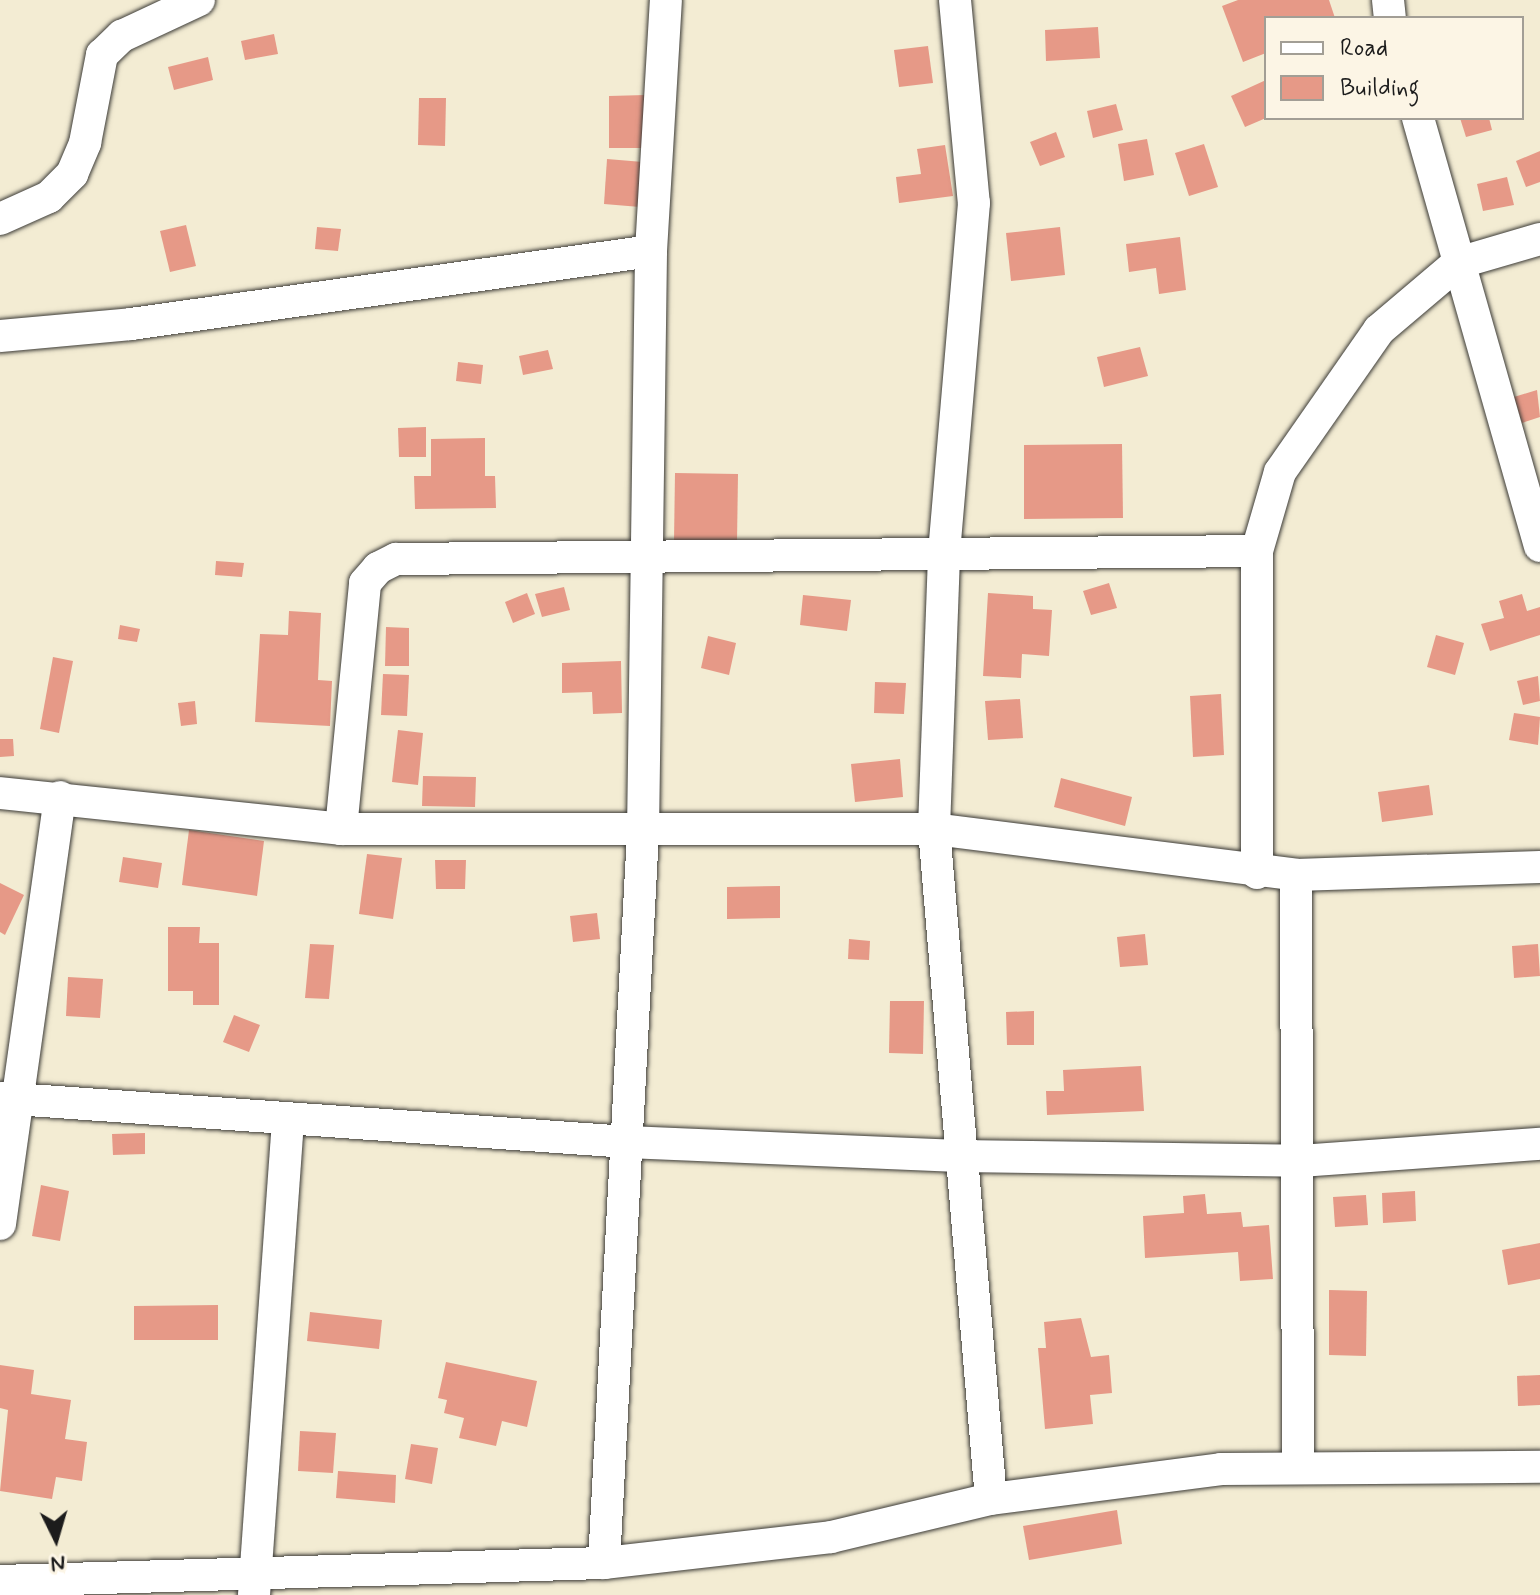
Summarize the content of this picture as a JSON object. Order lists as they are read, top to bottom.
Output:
{
  "legend": ["Road", "Building"],
  "north": "bottom"
}
